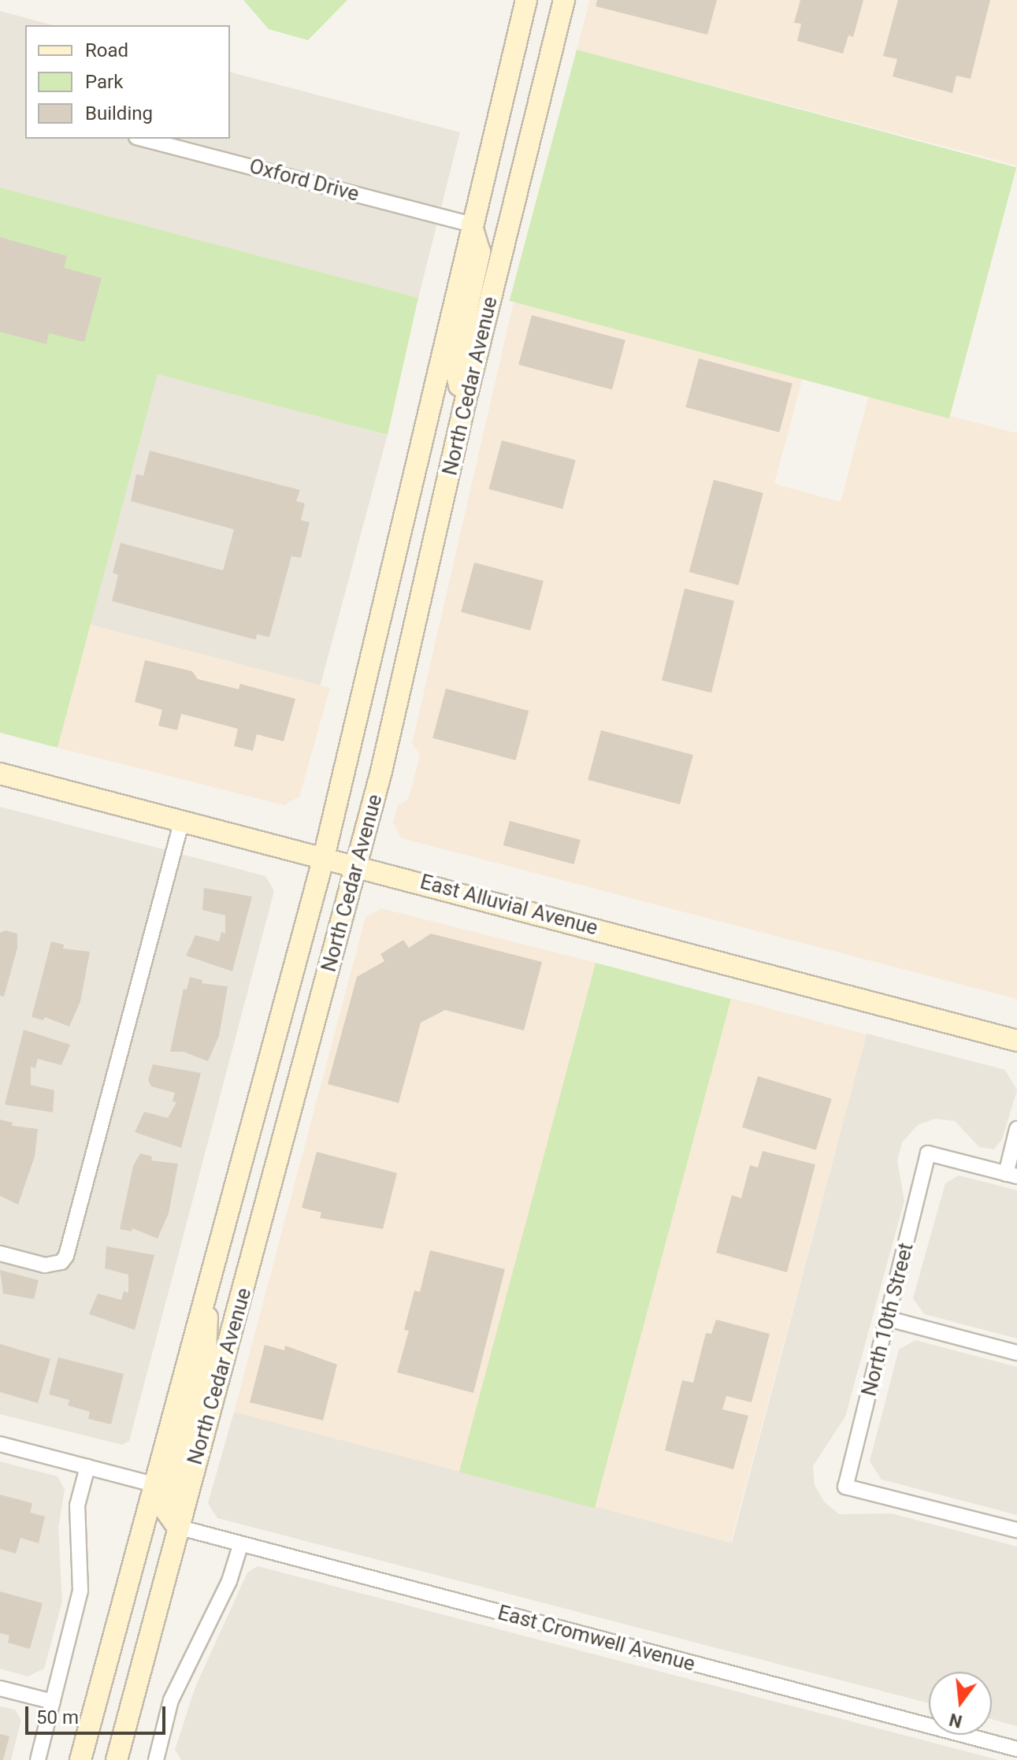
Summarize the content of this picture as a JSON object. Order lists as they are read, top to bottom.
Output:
{
  "streets": {
    "main road": ["North Cedar Avenue", "East Alluvial Avenue"],
    "street": ["Oxford Drive", "North 10th Street", "East Cromwell Avenue"]
  },
  "crossings": [
    ["Oxford Drive", "North Cedar Avenue"],
    ["North Cedar Avenue", "East Alluvial Avenue"],
    ["North Cedar Avenue", "East Cromwell Avenue"]
  ],
  "legend": ["Road", "Park", "Building"],
  "scale_bar": "50 m",
  "north": "bottom"
}
